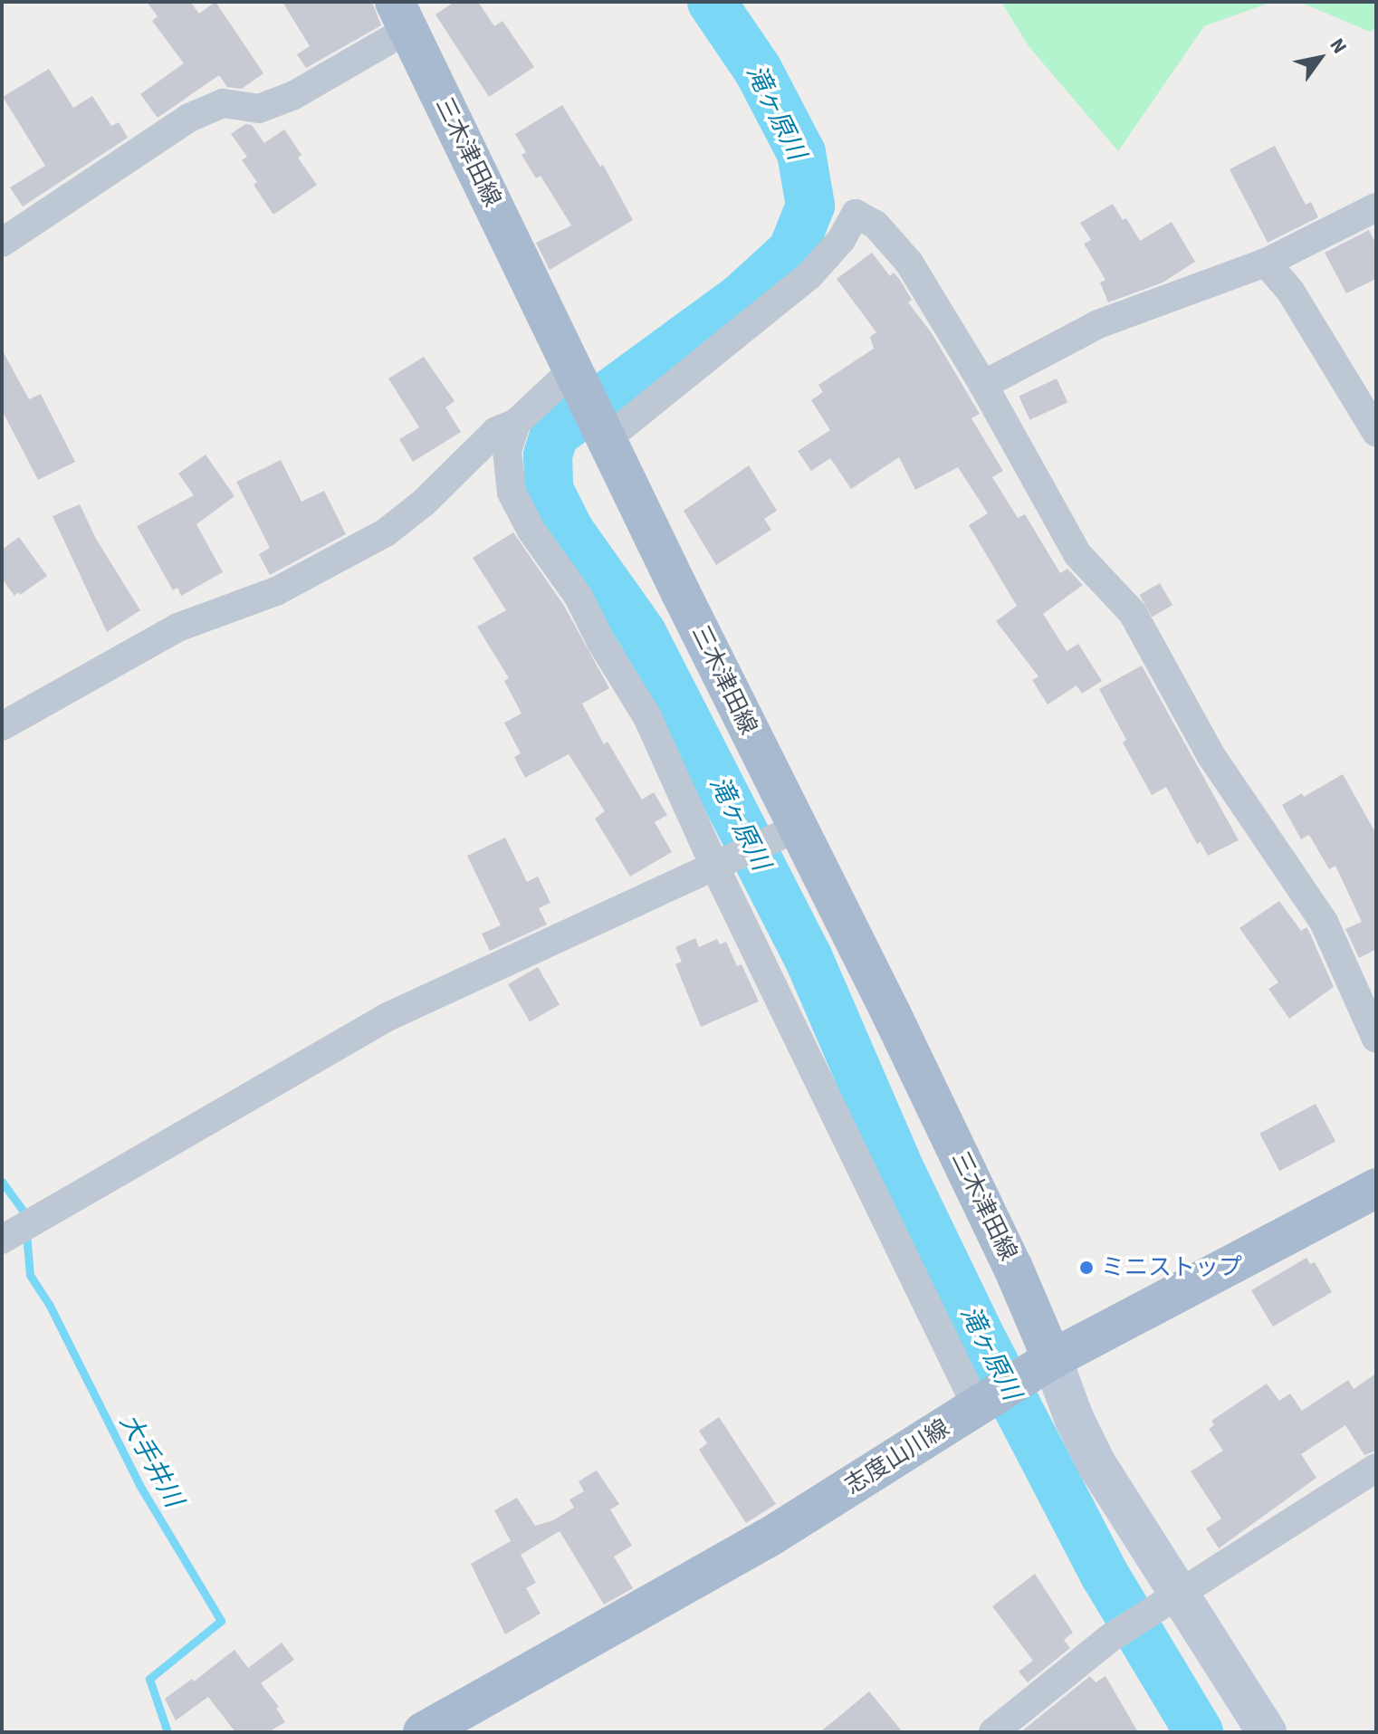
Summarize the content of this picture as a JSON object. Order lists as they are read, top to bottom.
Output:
{
  "streets": {
    "main road": ["三木津田線", "志度山川線"]
  },
  "crossings": [
    ["三木津田線", "志度山川線"]
  ],
  "water": ["滝ヶ原川", "大手井川"],
  "places": ["ミニストップ"],
  "north": "top right"
}
